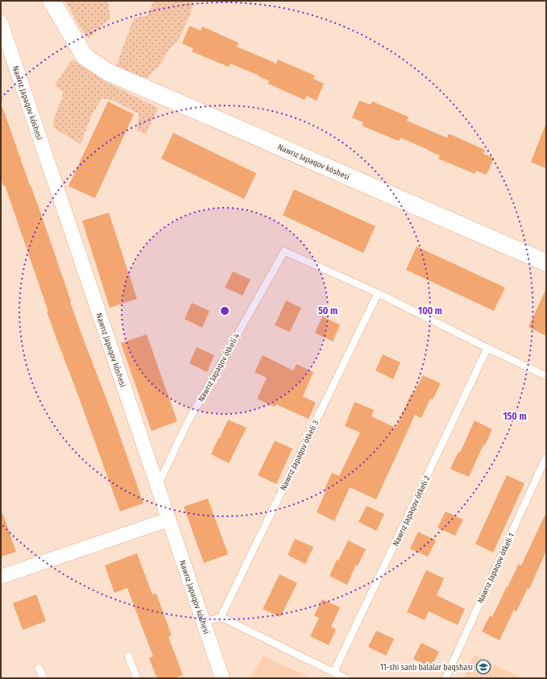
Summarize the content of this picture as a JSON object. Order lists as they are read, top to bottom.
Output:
{
  "streets": {
    "street": ["Nawrız Japaqov kóshesi"],
    "lane": [
      "Nawrız Japaqov ótkeli 4",
      "Nawrız Japaqov ótkeli 3",
      "Nawrız Japaqov ótkeli 2",
      "Nawrız Japaqov ótkeli 1"
    ]
  },
  "crossings": [
    ["Nawrız Japaqov kóshesi", "Nawrız Japaqov ótkeli 4"],
    ["Nawrız Japaqov ótkeli 4", "Nawrız Japaqov ótkeli 3"]
  ],
  "places": {
    "school or university": ["11-shi sanlı balalar baqshası"]
  },
  "rings": ["50 m", "100 m", "150 m"]
}
